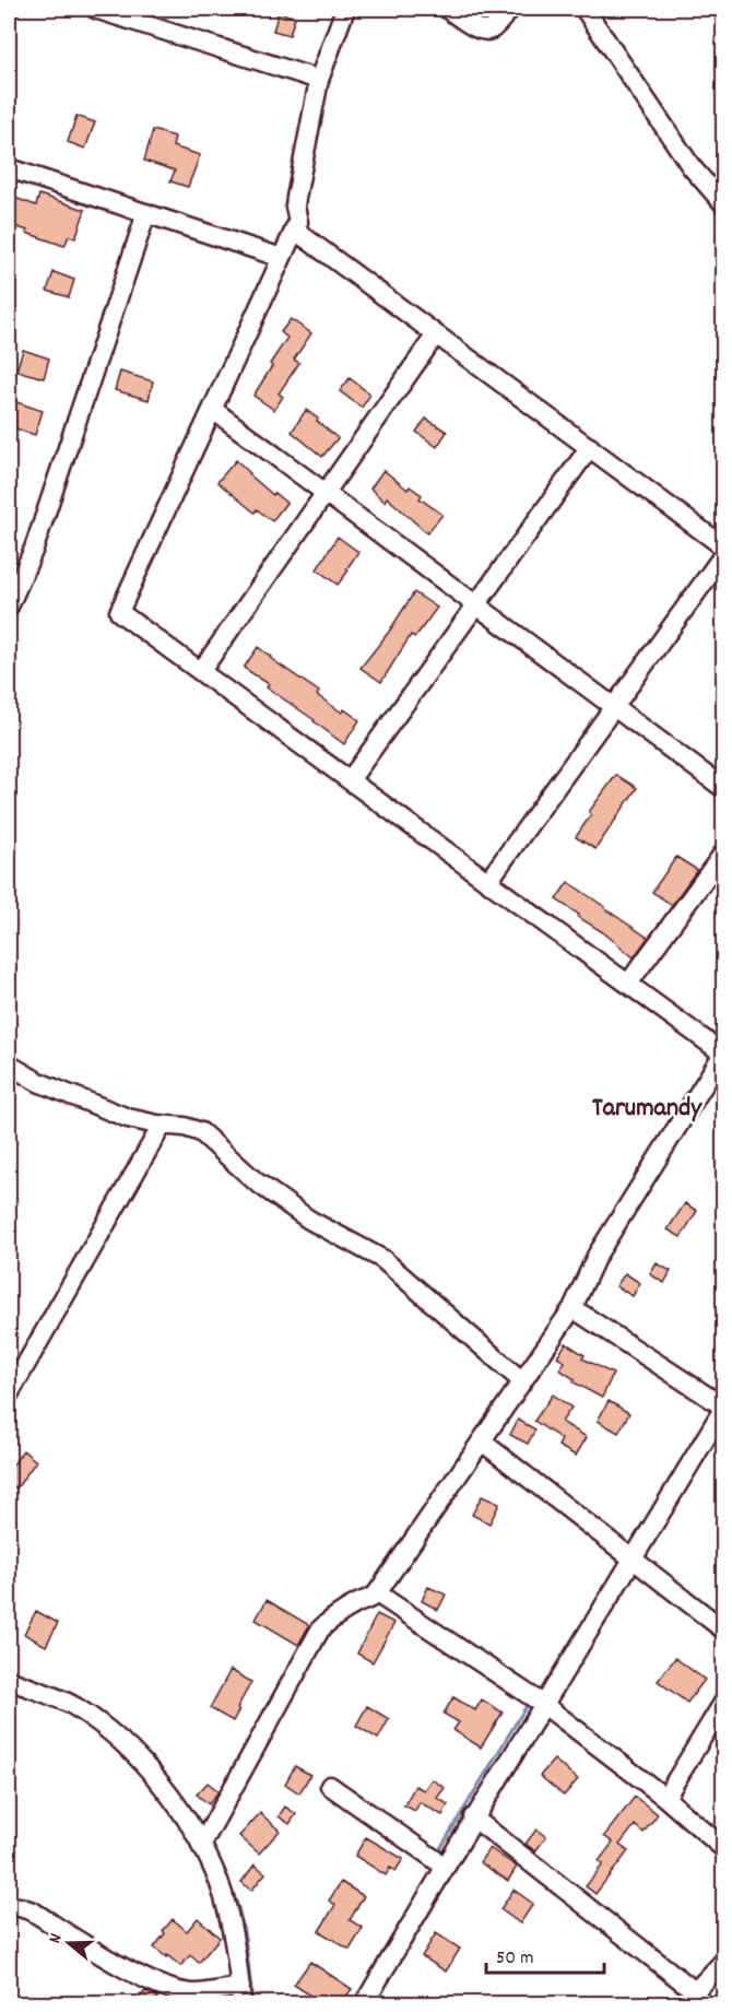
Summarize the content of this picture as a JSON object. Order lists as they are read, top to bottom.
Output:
{
  "districts": ["Tarumandy"],
  "scale_bar": "50 m",
  "north": "left"
}
